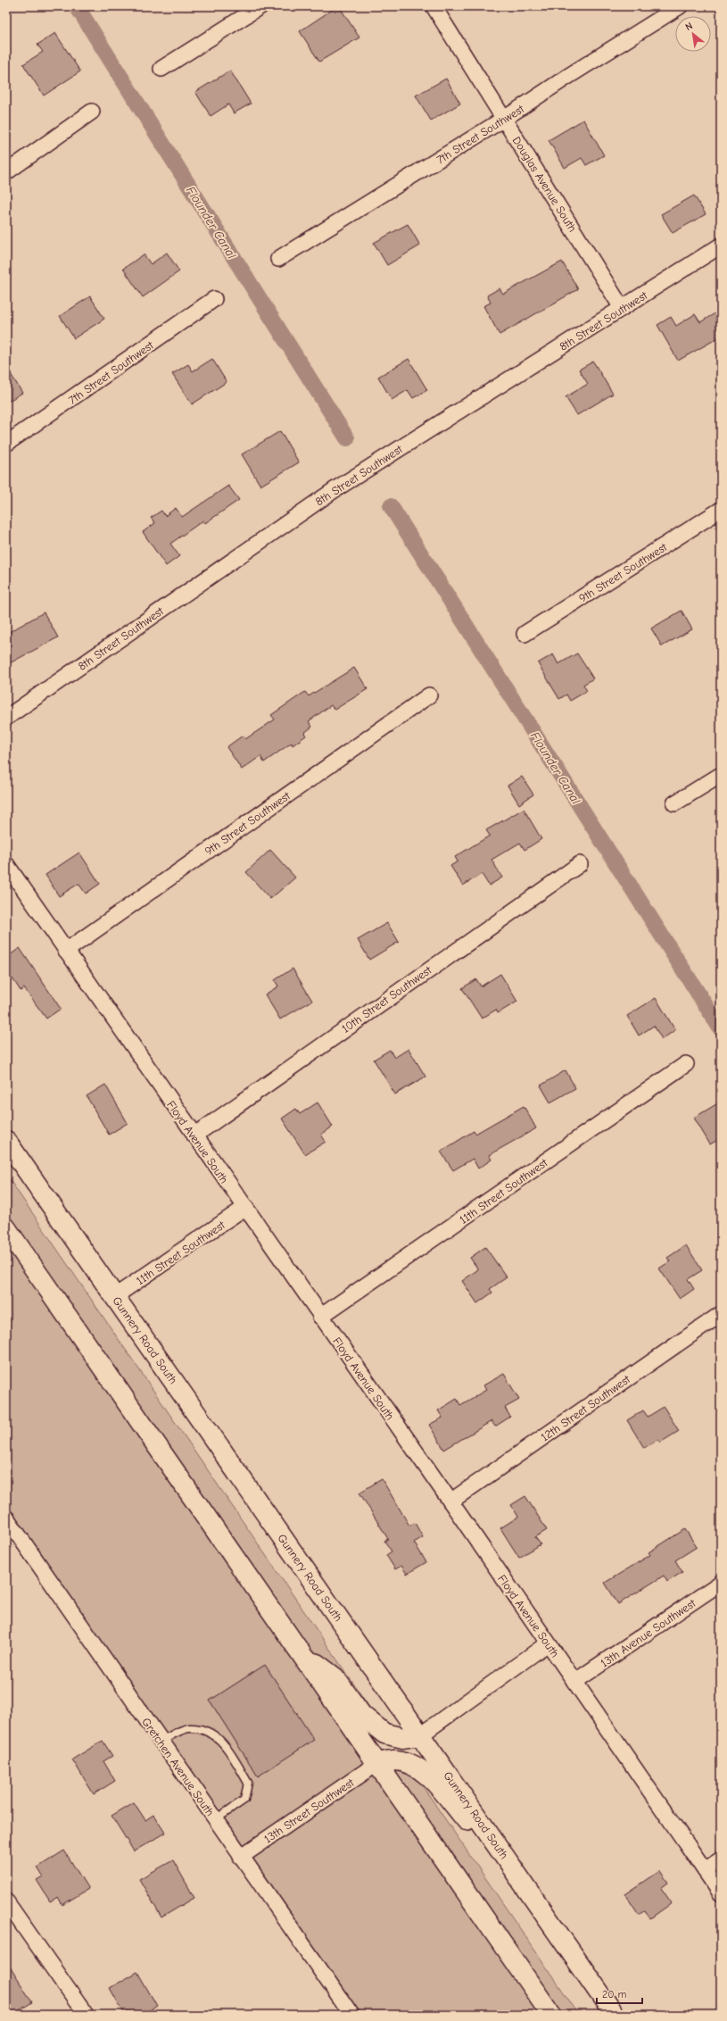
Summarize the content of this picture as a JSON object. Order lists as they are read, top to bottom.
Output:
{
  "streets": {
    "main road": ["Gunnery Road South"],
    "street": [
      "7th Street Southwest",
      "Douglas Avenue South",
      "8th Street Southwest",
      "9th Street Southwest",
      "10th Street Southwest",
      "Floyd Avenue South",
      "11th Street Southwest",
      "12th Street Southwest",
      "13th Avenue Southwest",
      "Gretchen Avenue South",
      "13th Street Southwest"
    ]
  },
  "crossings": [
    ["7th Street Southwest", "Douglas Avenue South"],
    ["Douglas Avenue South", "8th Street Southwest"],
    ["9th Street Southwest", "Floyd Avenue South"],
    ["10th Street Southwest", "Floyd Avenue South"],
    ["Floyd Avenue South", "11th Street Southwest"],
    ["Floyd Avenue South", "12th Street Southwest"],
    ["Floyd Avenue South", "13th Avenue Southwest"],
    ["11th Street Southwest", "Gunnery Road South"],
    ["Gretchen Avenue South", "13th Street Southwest"]
  ],
  "water": ["Flounder Canal"],
  "scale_bar": "20 m",
  "north": "top left"
}
